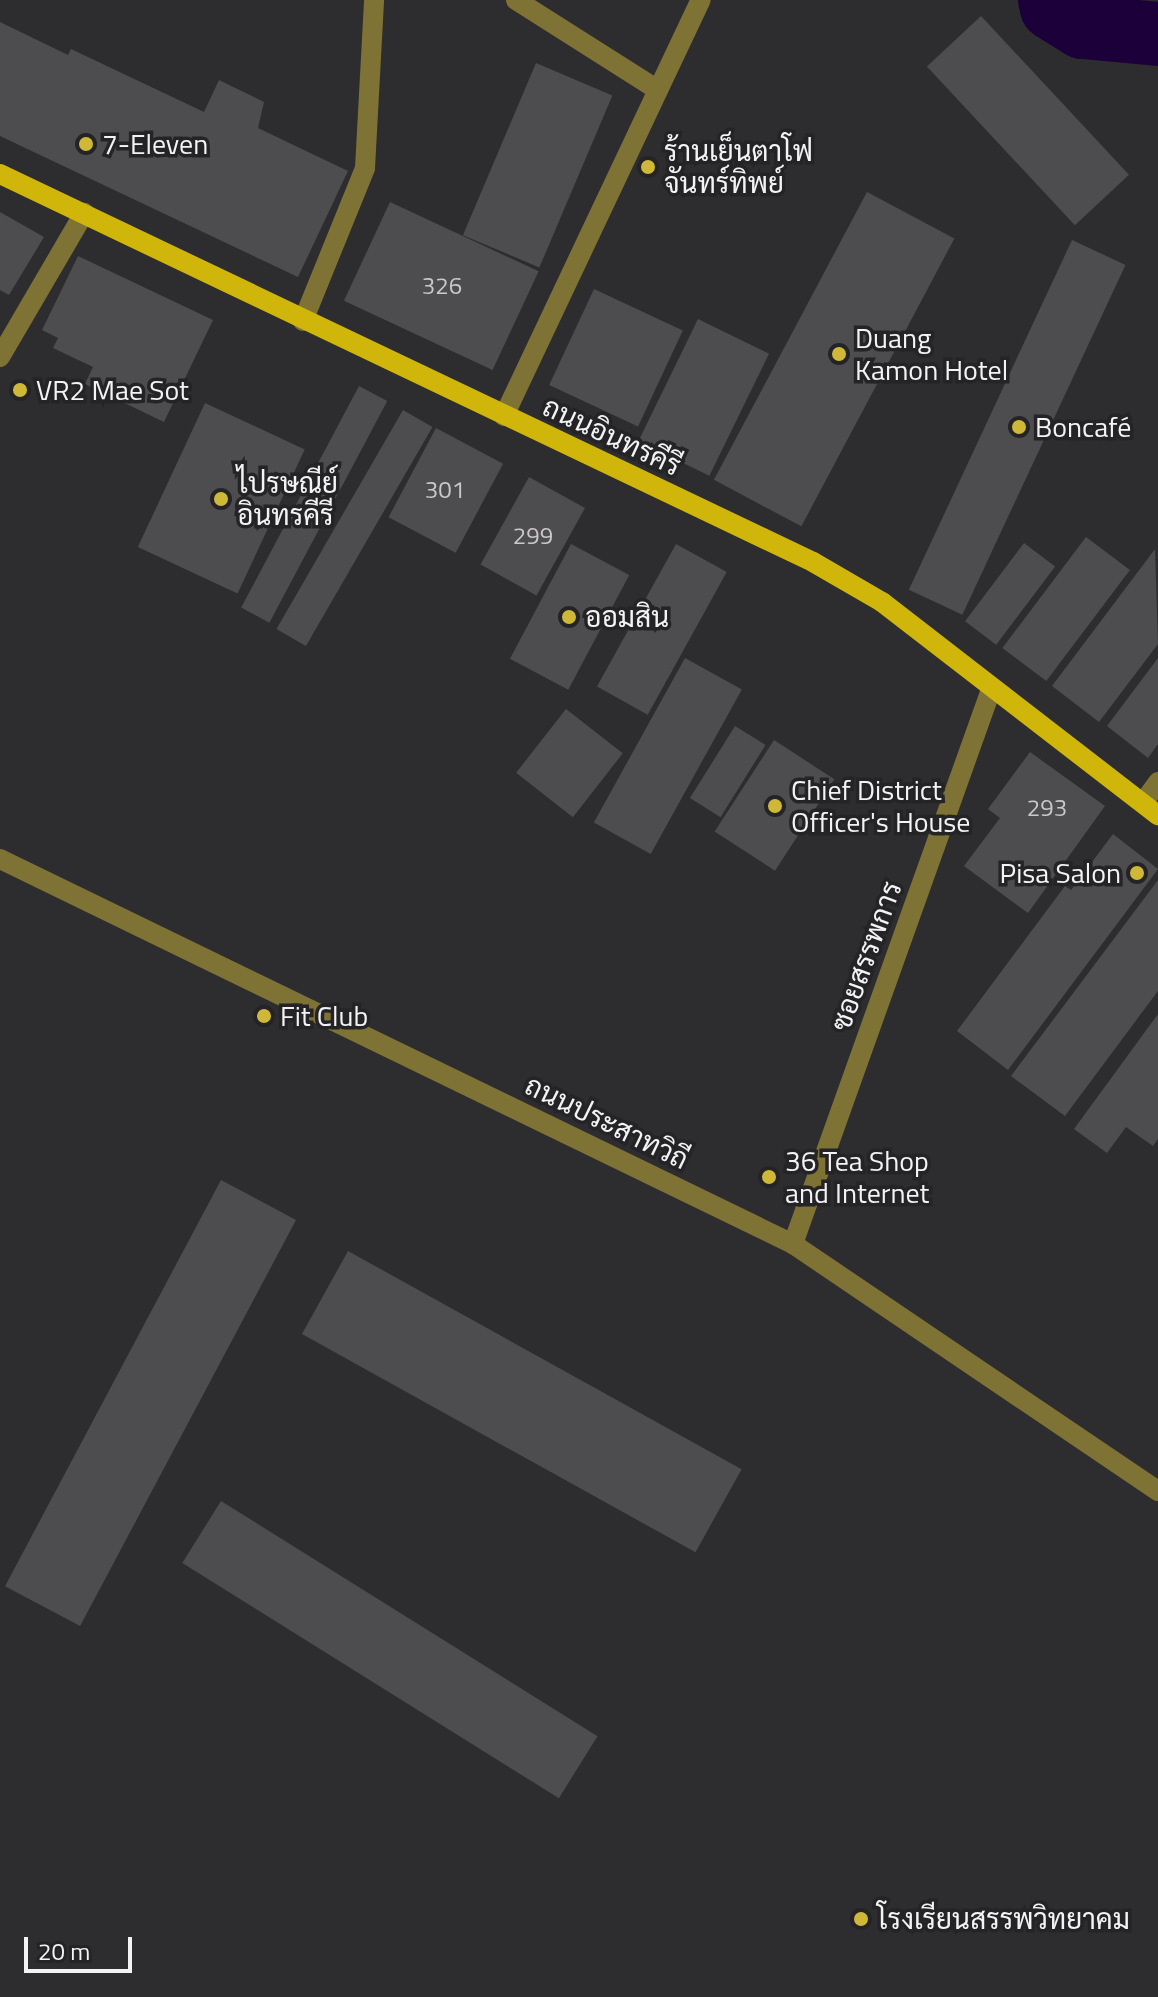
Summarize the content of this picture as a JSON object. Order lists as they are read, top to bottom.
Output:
{
  "streets": {
    "main road": ["ถนนอินทรคีรี"],
    "street": ["ซอยสรรพการ", "ถนนประสาทวิถี"]
  },
  "crossings": [
    ["ถนนอินทรคีรี", "ซอยสรรพการ"],
    ["ซอยสรรพการ", "ถนนประสาทวิถี"]
  ],
  "places": [
    "7-Eleven",
    "ร้านเย็นตาโฟ จันทร์ทิพย์",
    "Duang Kamon Hotel",
    "VR2 Mae Sot",
    "Boncafé",
    "ไปรษณีย์ อินทรคีรี",
    "ออมสิน",
    "Chief District Officer's House",
    "Pisa Salon",
    "Fit Club",
    "36 Tea Shop and Internet",
    "โรงเรียนสรรพวิทยาคม"
  ],
  "house_numbers": [
    "326",
    "301",
    "299",
    "293"
  ],
  "scale_bar": "20 m"
}
